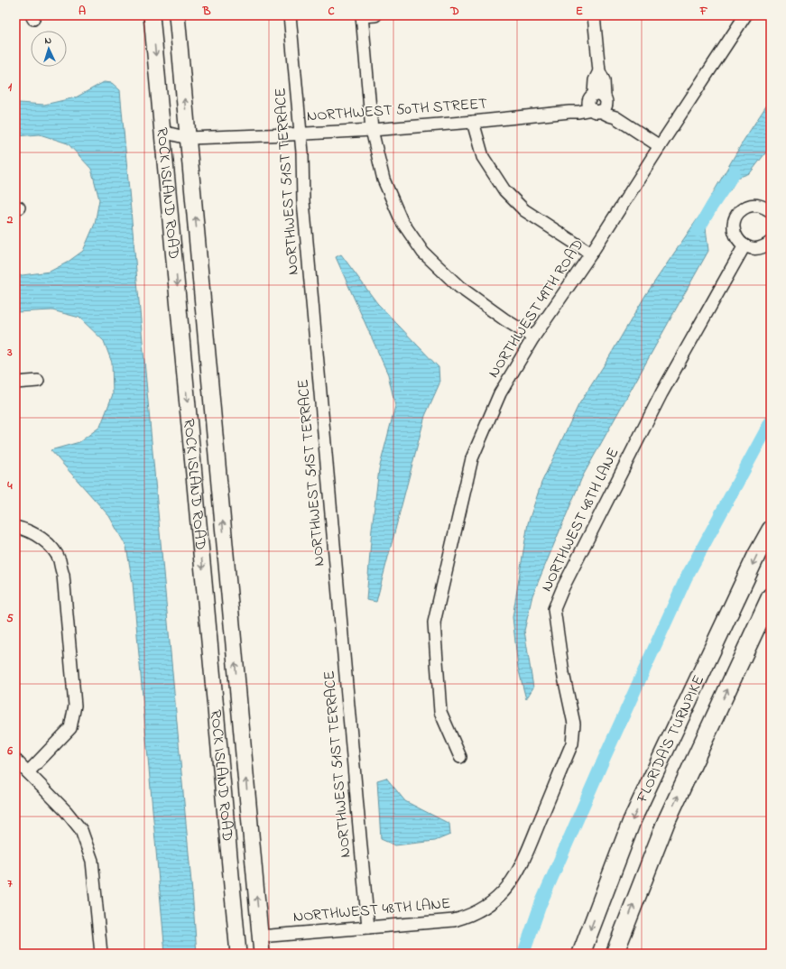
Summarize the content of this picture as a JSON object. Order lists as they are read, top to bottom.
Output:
{
  "streets": {
    "highway": ["FLORIDA'S TURNPIKE"],
    "main road": ["ROCK ISLAND ROAD"],
    "street": [
      "NORTHWEST 50TH STREET",
      "NORTHWEST 51ST TERRACE",
      "NORTHWEST 49TH ROAD",
      "NORTHWEST 48TH LANE"
    ]
  },
  "crossings": [
    ["NORTHWEST 50TH STREET", "NORTHWEST 51ST TERRACE"],
    ["NORTHWEST 50TH STREET", "ROCK ISLAND ROAD"],
    ["NORTHWEST 51ST TERRACE", "NORTHWEST 48TH LANE"],
    ["ROCK ISLAND ROAD", "NORTHWEST 48TH LANE"]
  ],
  "north": "top",
  "grid": {
    "columns": [
      "A",
      "B",
      "C",
      "D",
      "E",
      "F"
    ],
    "rows": [
      "1",
      "2",
      "3",
      "4",
      "5",
      "6",
      "7"
    ]
  }
}
